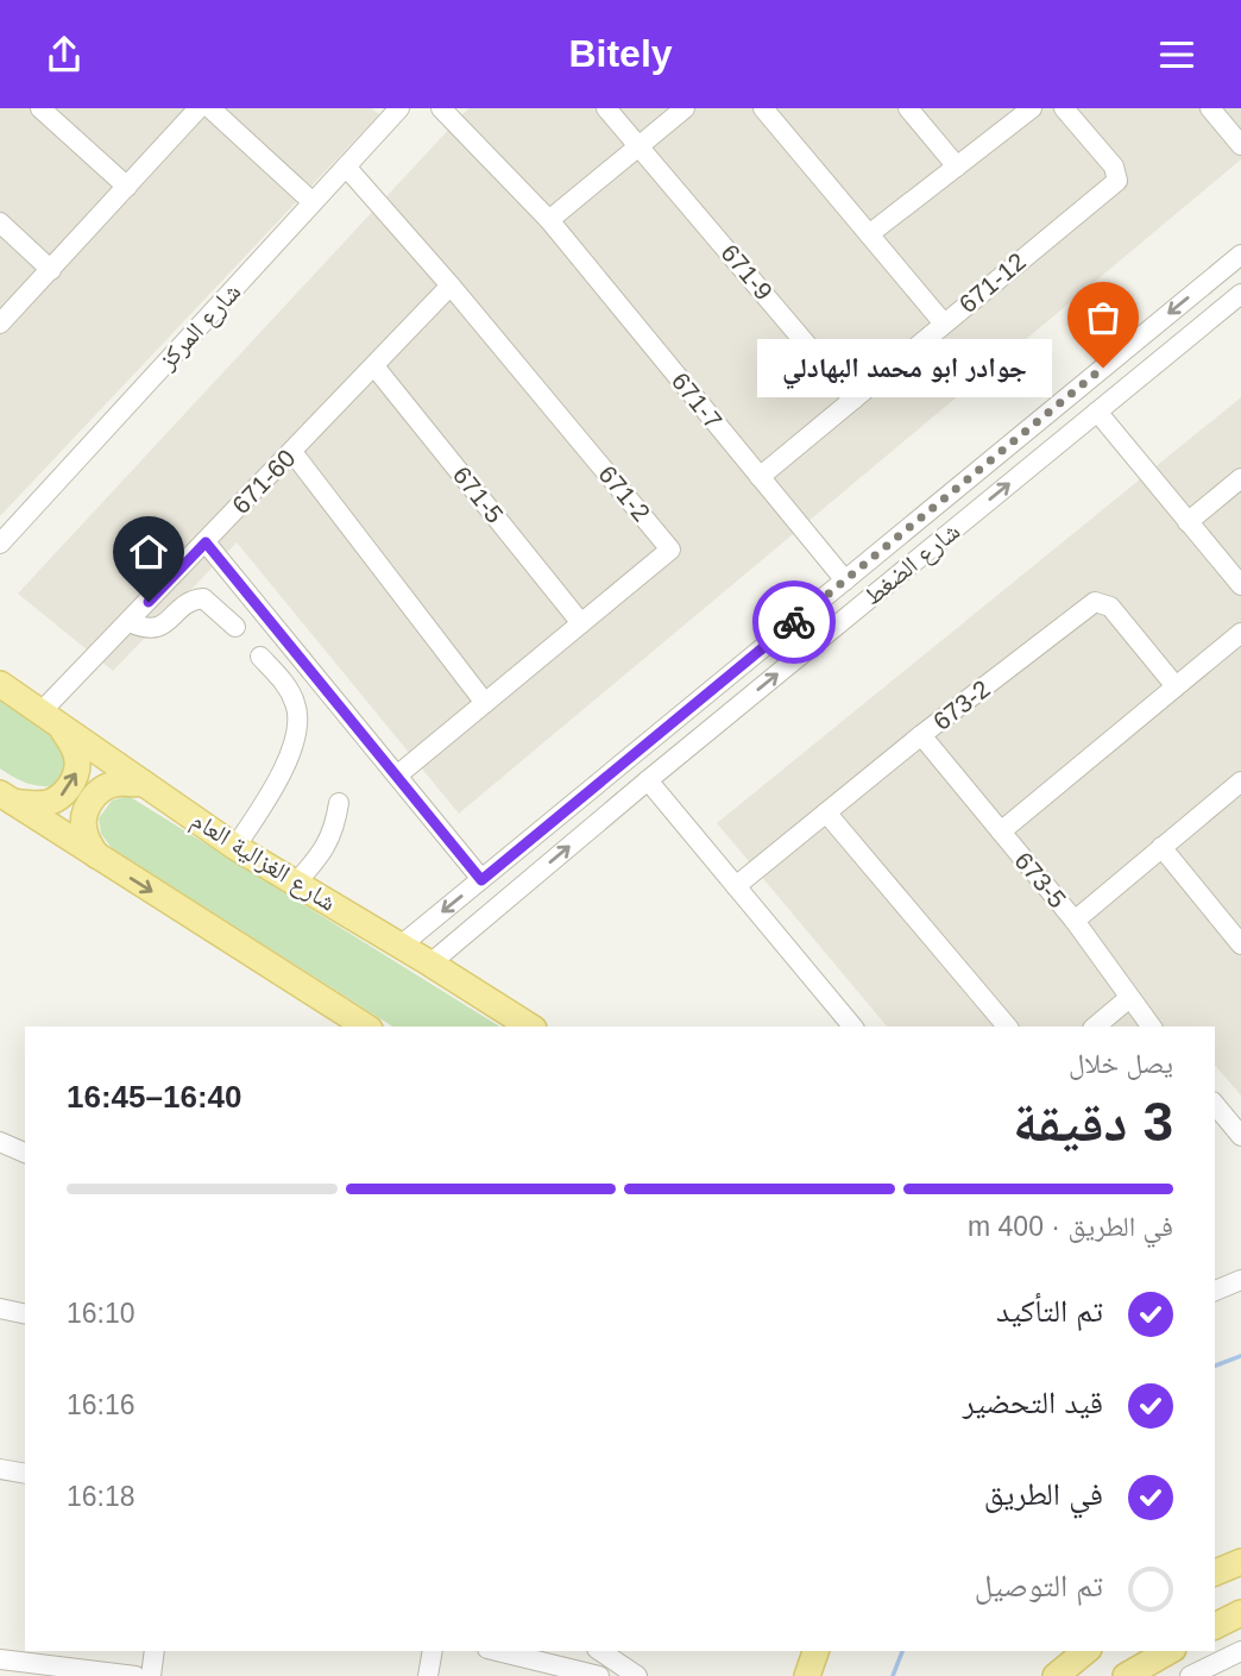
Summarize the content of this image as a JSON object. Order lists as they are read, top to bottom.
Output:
{
  "streets": {
    "main road": ["شارع الغزالية العام"],
    "street": [
      "671-9",
      "671-12",
      "شارع المركز",
      "671-7",
      "671-60",
      "671-2",
      "671-5",
      "شارع الضغط",
      "673-2",
      "673-5"
    ]
  },
  "crossings": [
    ["671-9", "671-12"],
    ["671-12", "671-7"],
    ["شارع المركز", "671-2"],
    ["671-7", "شارع الضغط"],
    ["671-60", "671-2"],
    ["671-60", "671-5"],
    ["671-60", "شارع الغزالية العام"],
    ["671-2", "671-5"],
    ["شارع الضغط", "شارع الغزالية العام"],
    ["673-2", "673-5"]
  ],
  "places": ["جوادر ابو محمد البهادلي"],
  "page": {
    "header": "Bitely",
    "bubble": "جوادر ابو محمد البهادلي",
    "heading": ["3 دقيقة", "يصل خلال", "16:40–16:45"],
    "bar": "في الطريق · 400 m",
    "list": [
      ["تم التأكيد", "16:10"],
      ["قيد التحضير", "16:16"],
      ["في الطريق", "16:18"],
      "تم التوصيل"
    ]
  }
}
